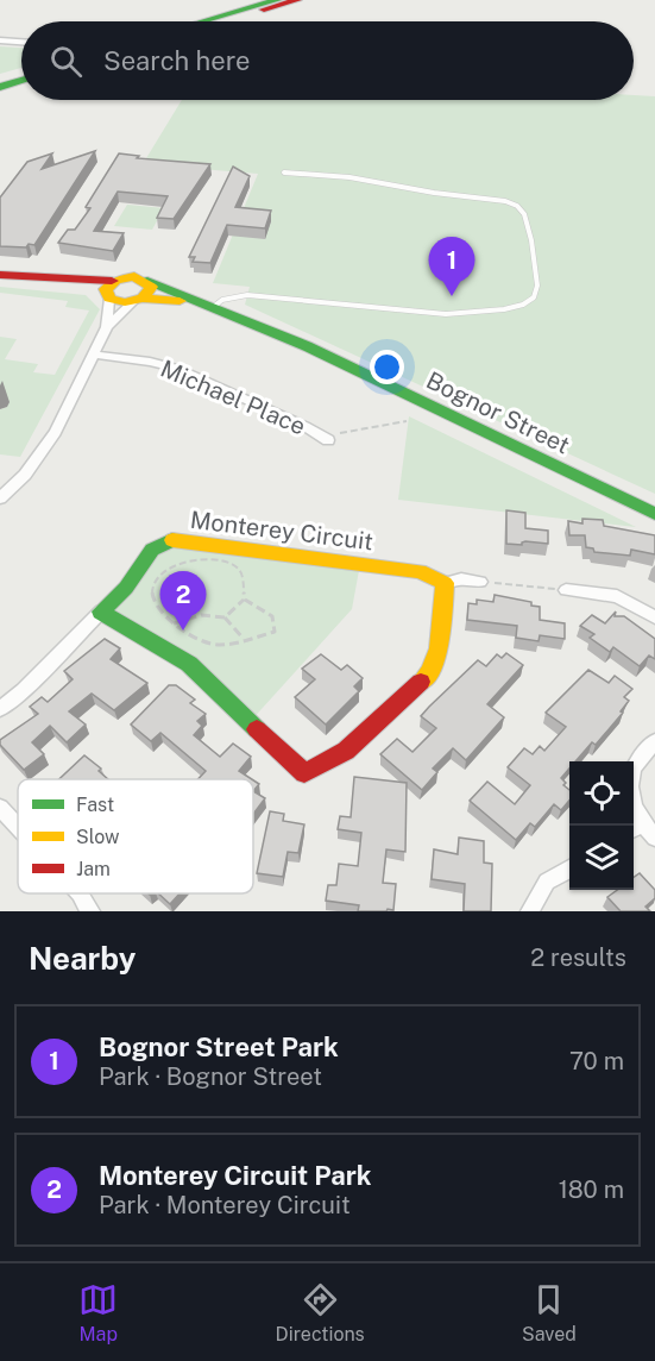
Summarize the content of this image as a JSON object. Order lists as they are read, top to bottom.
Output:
{
  "streets": {
    "street": ["Michael Place", "Bognor Street", "Monterey Circuit"]
  },
  "legend": ["Fast", "Slow", "Jam"],
  "page": {
    "search": "Search here",
    "pins": ["1", "2"],
    "heading": ["Nearby", "2 results"],
    "list": [
      {
        "mark": "1",
        "name": "Bognor Street Park",
        "note": "Park · Bognor Street",
        "value": "70 m"
      },
      {
        "mark": "2",
        "name": "Monterey Circuit Park",
        "note": "Park · Monterey Circuit",
        "value": "180 m"
      }
    ],
    "nav": ["Map", "Directions", "Saved"]
  }
}
